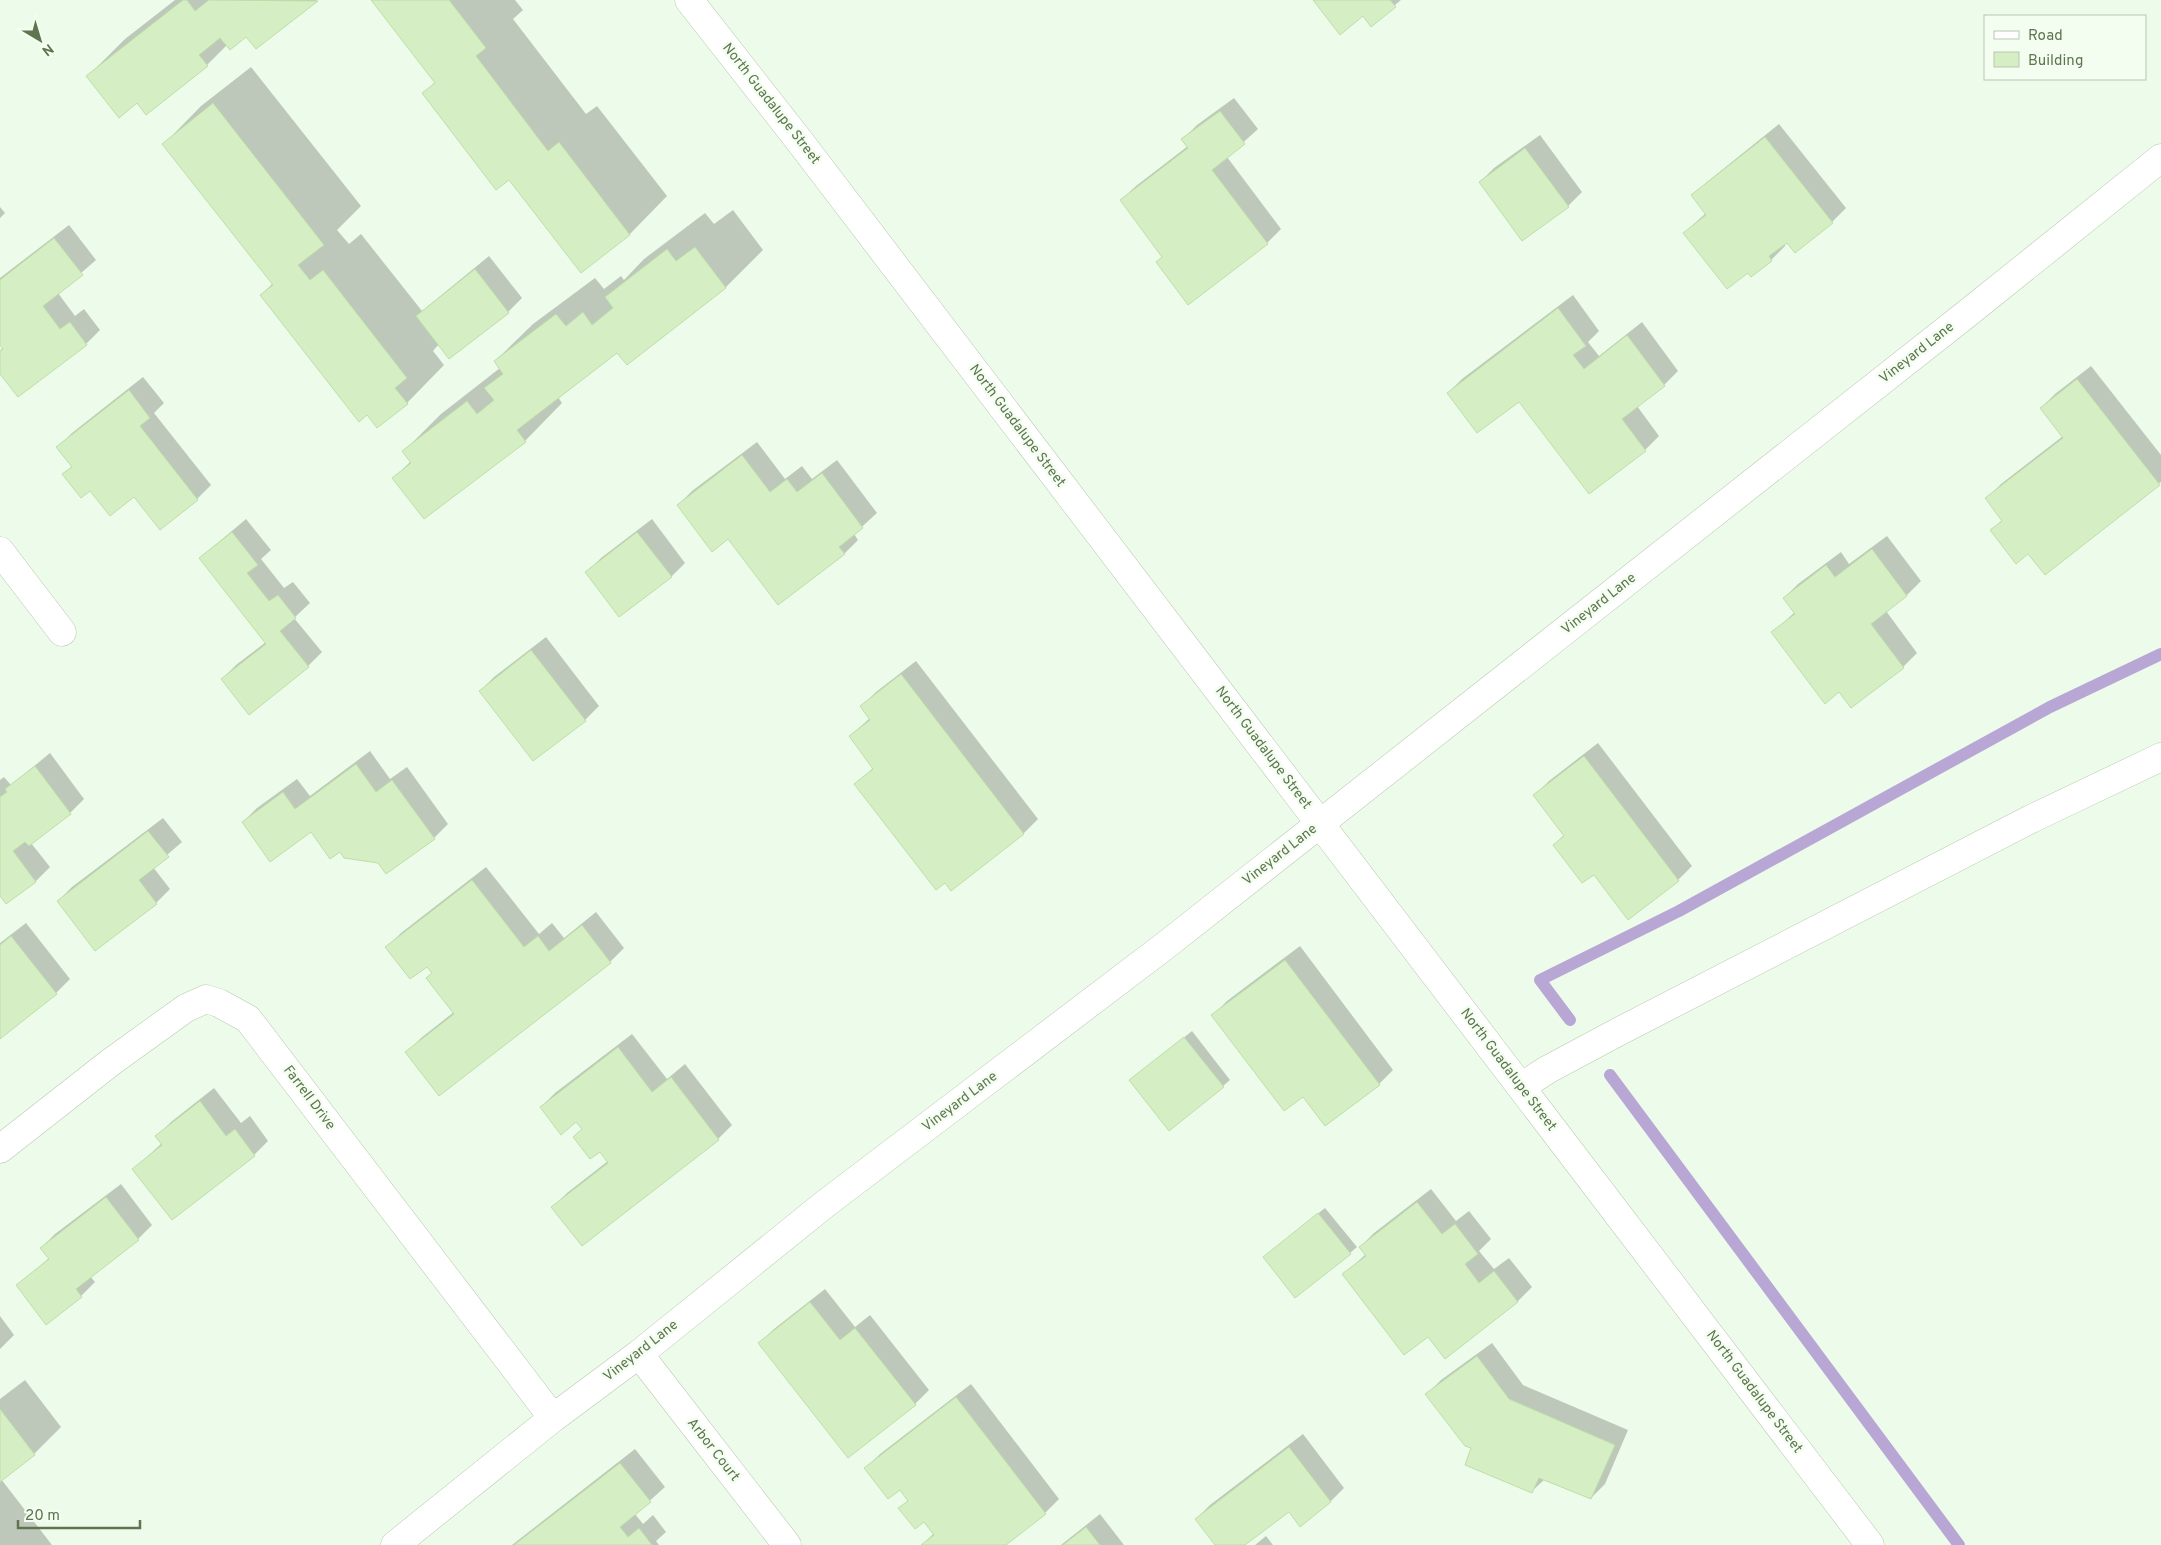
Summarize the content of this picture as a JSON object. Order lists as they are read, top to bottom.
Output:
{
  "streets": {
    "street": [
      "North Guadalupe Street",
      "Vineyard Lane",
      "Farrell Drive",
      "Arbor Court"
    ]
  },
  "crossings": [
    ["North Guadalupe Street", "Vineyard Lane"],
    ["Vineyard Lane", "Farrell Drive"],
    ["Vineyard Lane", "Arbor Court"]
  ],
  "legend": ["Road", "Building"],
  "scale_bar": "20 m",
  "north": "bottom right"
}
